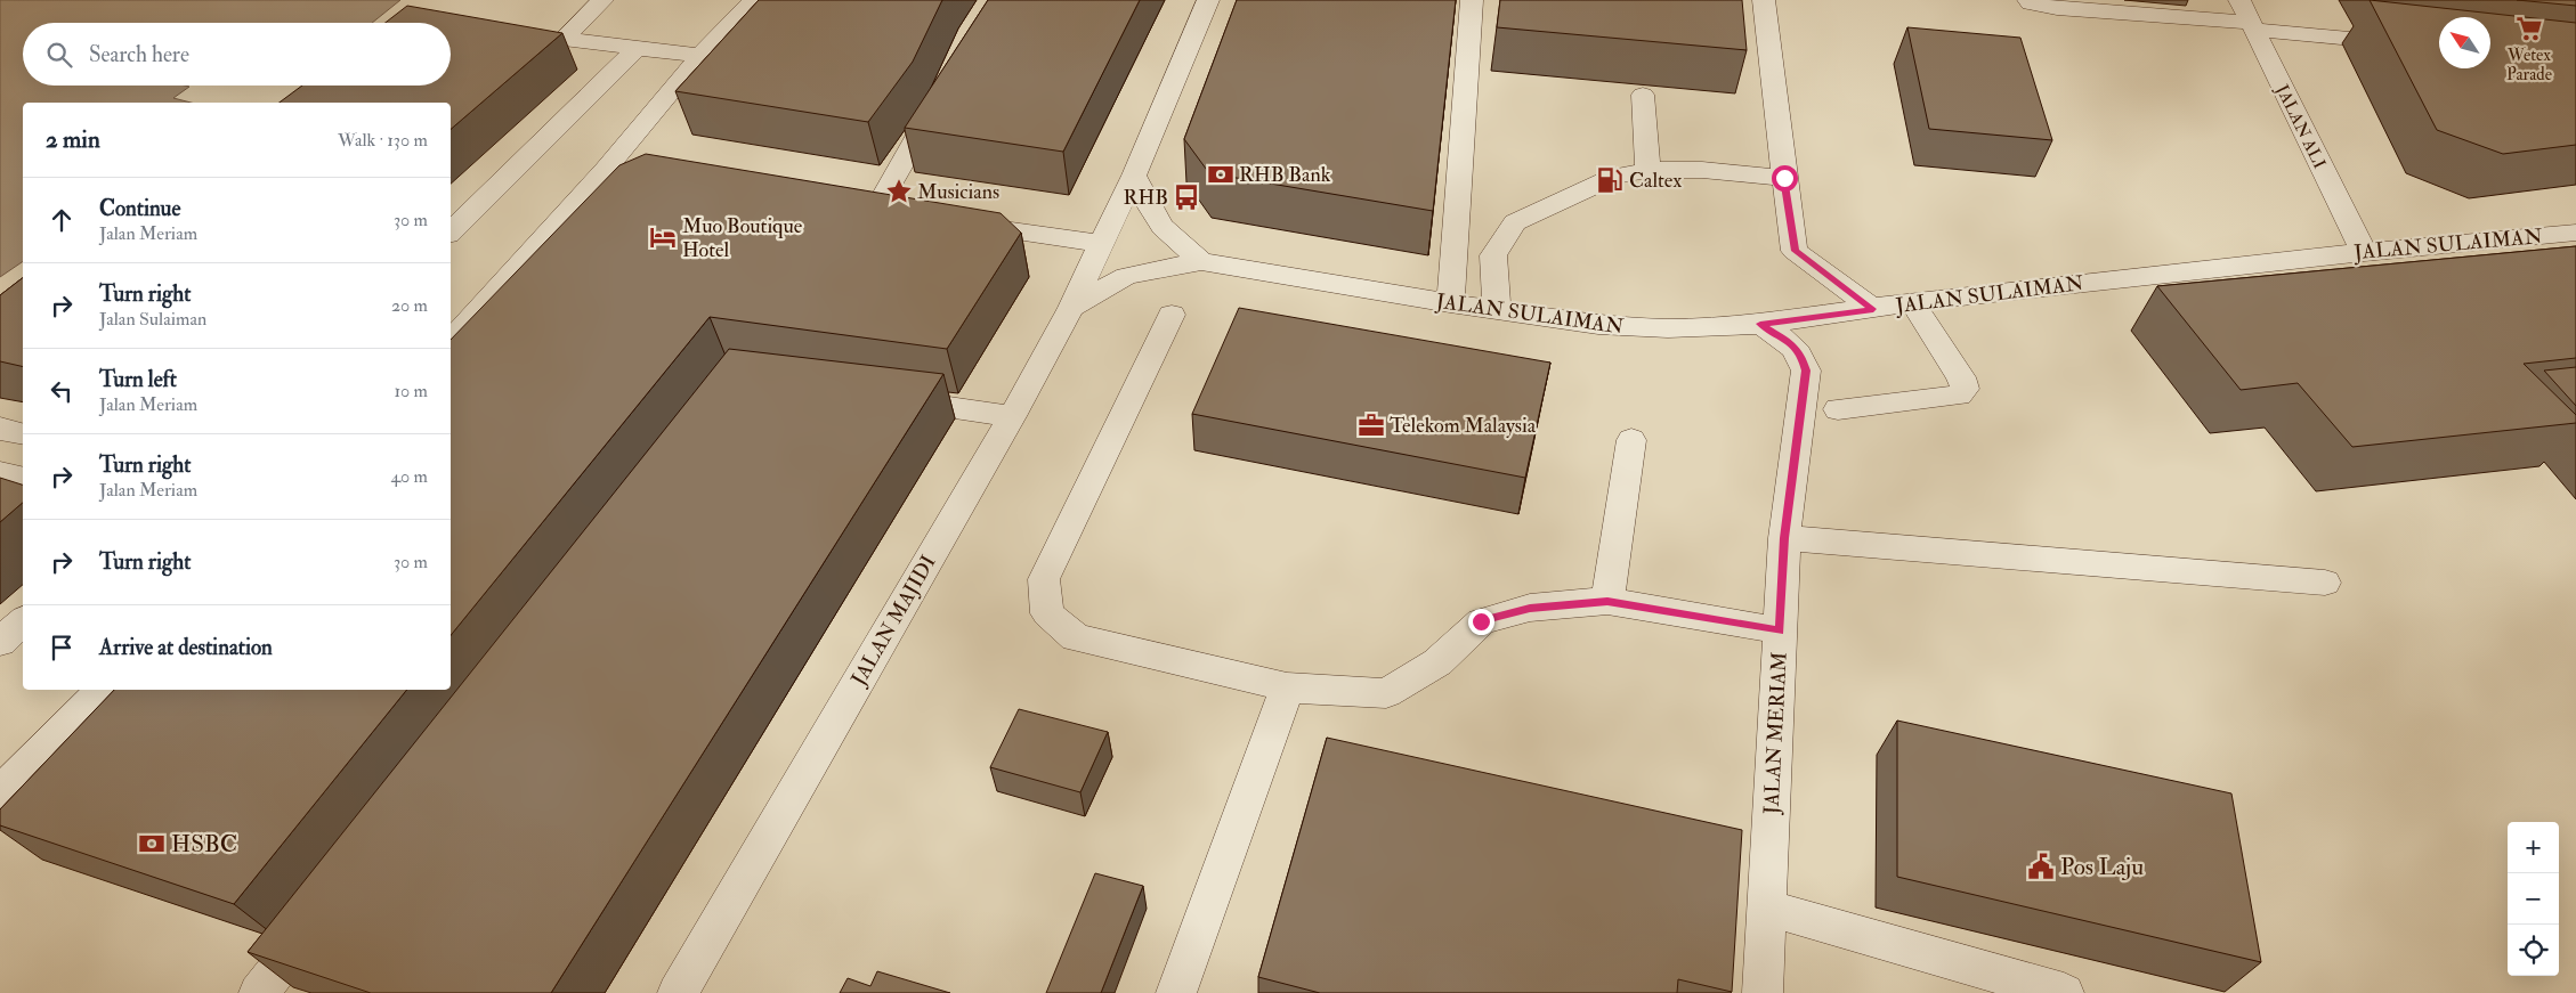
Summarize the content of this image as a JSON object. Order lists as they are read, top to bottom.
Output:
{
  "streets": {
    "street": [
      "JALAN ALI",
      "JALAN SULAIMAN",
      "JALAN MAJIDI",
      "JALAN MERIAM"
    ]
  },
  "crossings": [
    ["JALAN ALI", "JALAN SULAIMAN"],
    ["JALAN SULAIMAN", "JALAN MERIAM"]
  ],
  "places": {
    "supermarket": ["Wetex Parade"],
    "bank": ["RHB Bank", "HSBC"],
    "fuel station": ["Caltex"],
    "place": ["Musicians"],
    "bus stop": ["RHB"],
    "hotel": ["Muo Boutique Hotel"],
    "office": ["Telekom Malaysia"],
    "public building": ["Pos Laju"]
  },
  "north": "top left",
  "page": {
    "search": "Search here",
    "heading": ["2 min", "Walk · 130 m"],
    "list": [
      ["Continue", "Jalan Meriam", "30 m"],
      ["Turn right", "Jalan Sulaiman", "20 m"],
      ["Turn left", "Jalan Meriam", "10 m"],
      ["Turn right", "Jalan Meriam", "40 m"],
      ["Turn right", "30 m"],
      "Arrive at destination"
    ],
    "map_buttons": ["+", "−"]
  }
}
